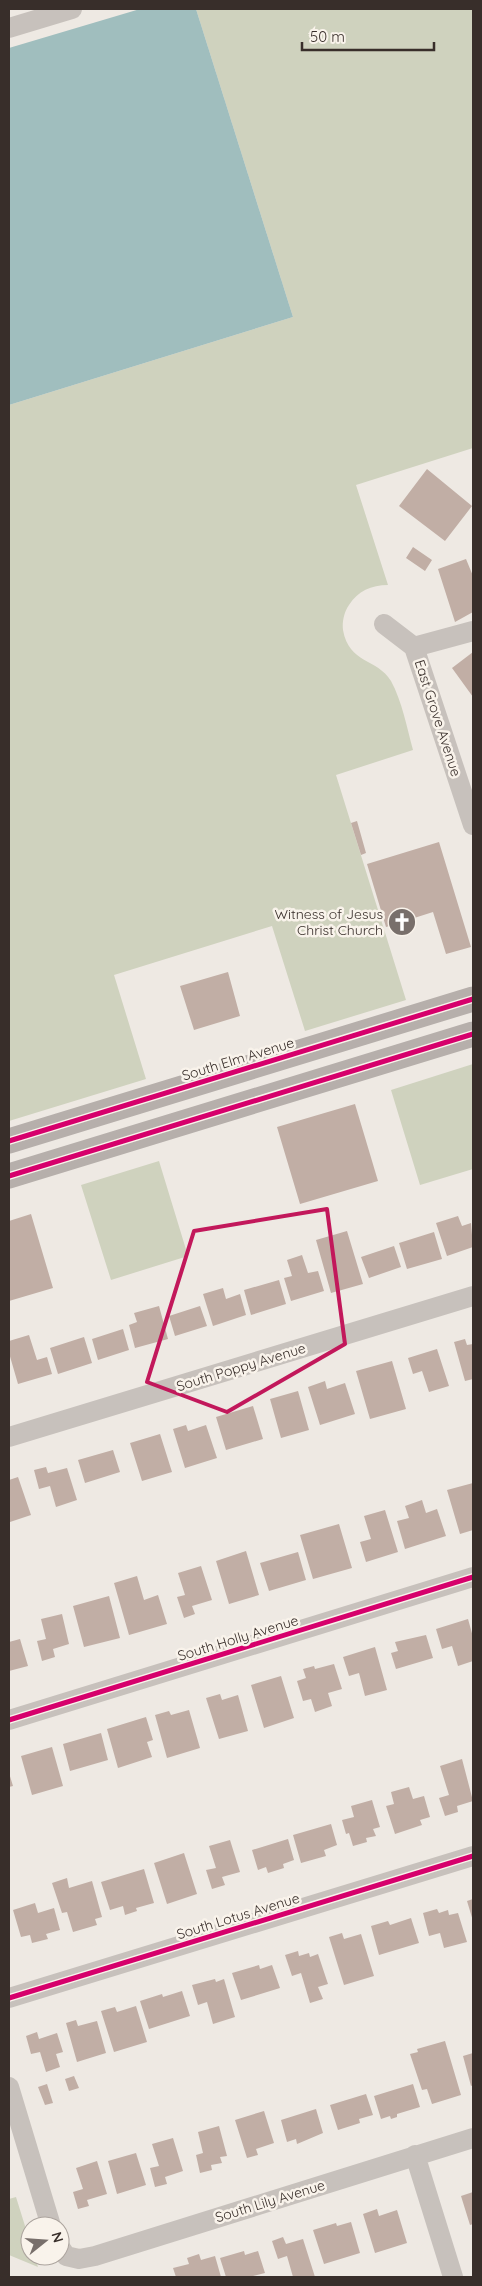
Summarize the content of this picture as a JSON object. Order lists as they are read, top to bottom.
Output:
{
  "streets": {
    "main road": ["South Elm Avenue"],
    "street": [
      "East Grove Avenue",
      "South Poppy Avenue",
      "South Holly Avenue",
      "South Lotus Avenue",
      "South Lily Avenue"
    ]
  },
  "places": {
    "church": ["Witness of Jesus Christ Church"]
  },
  "scale_bar": "50 m",
  "north": "right"
}
